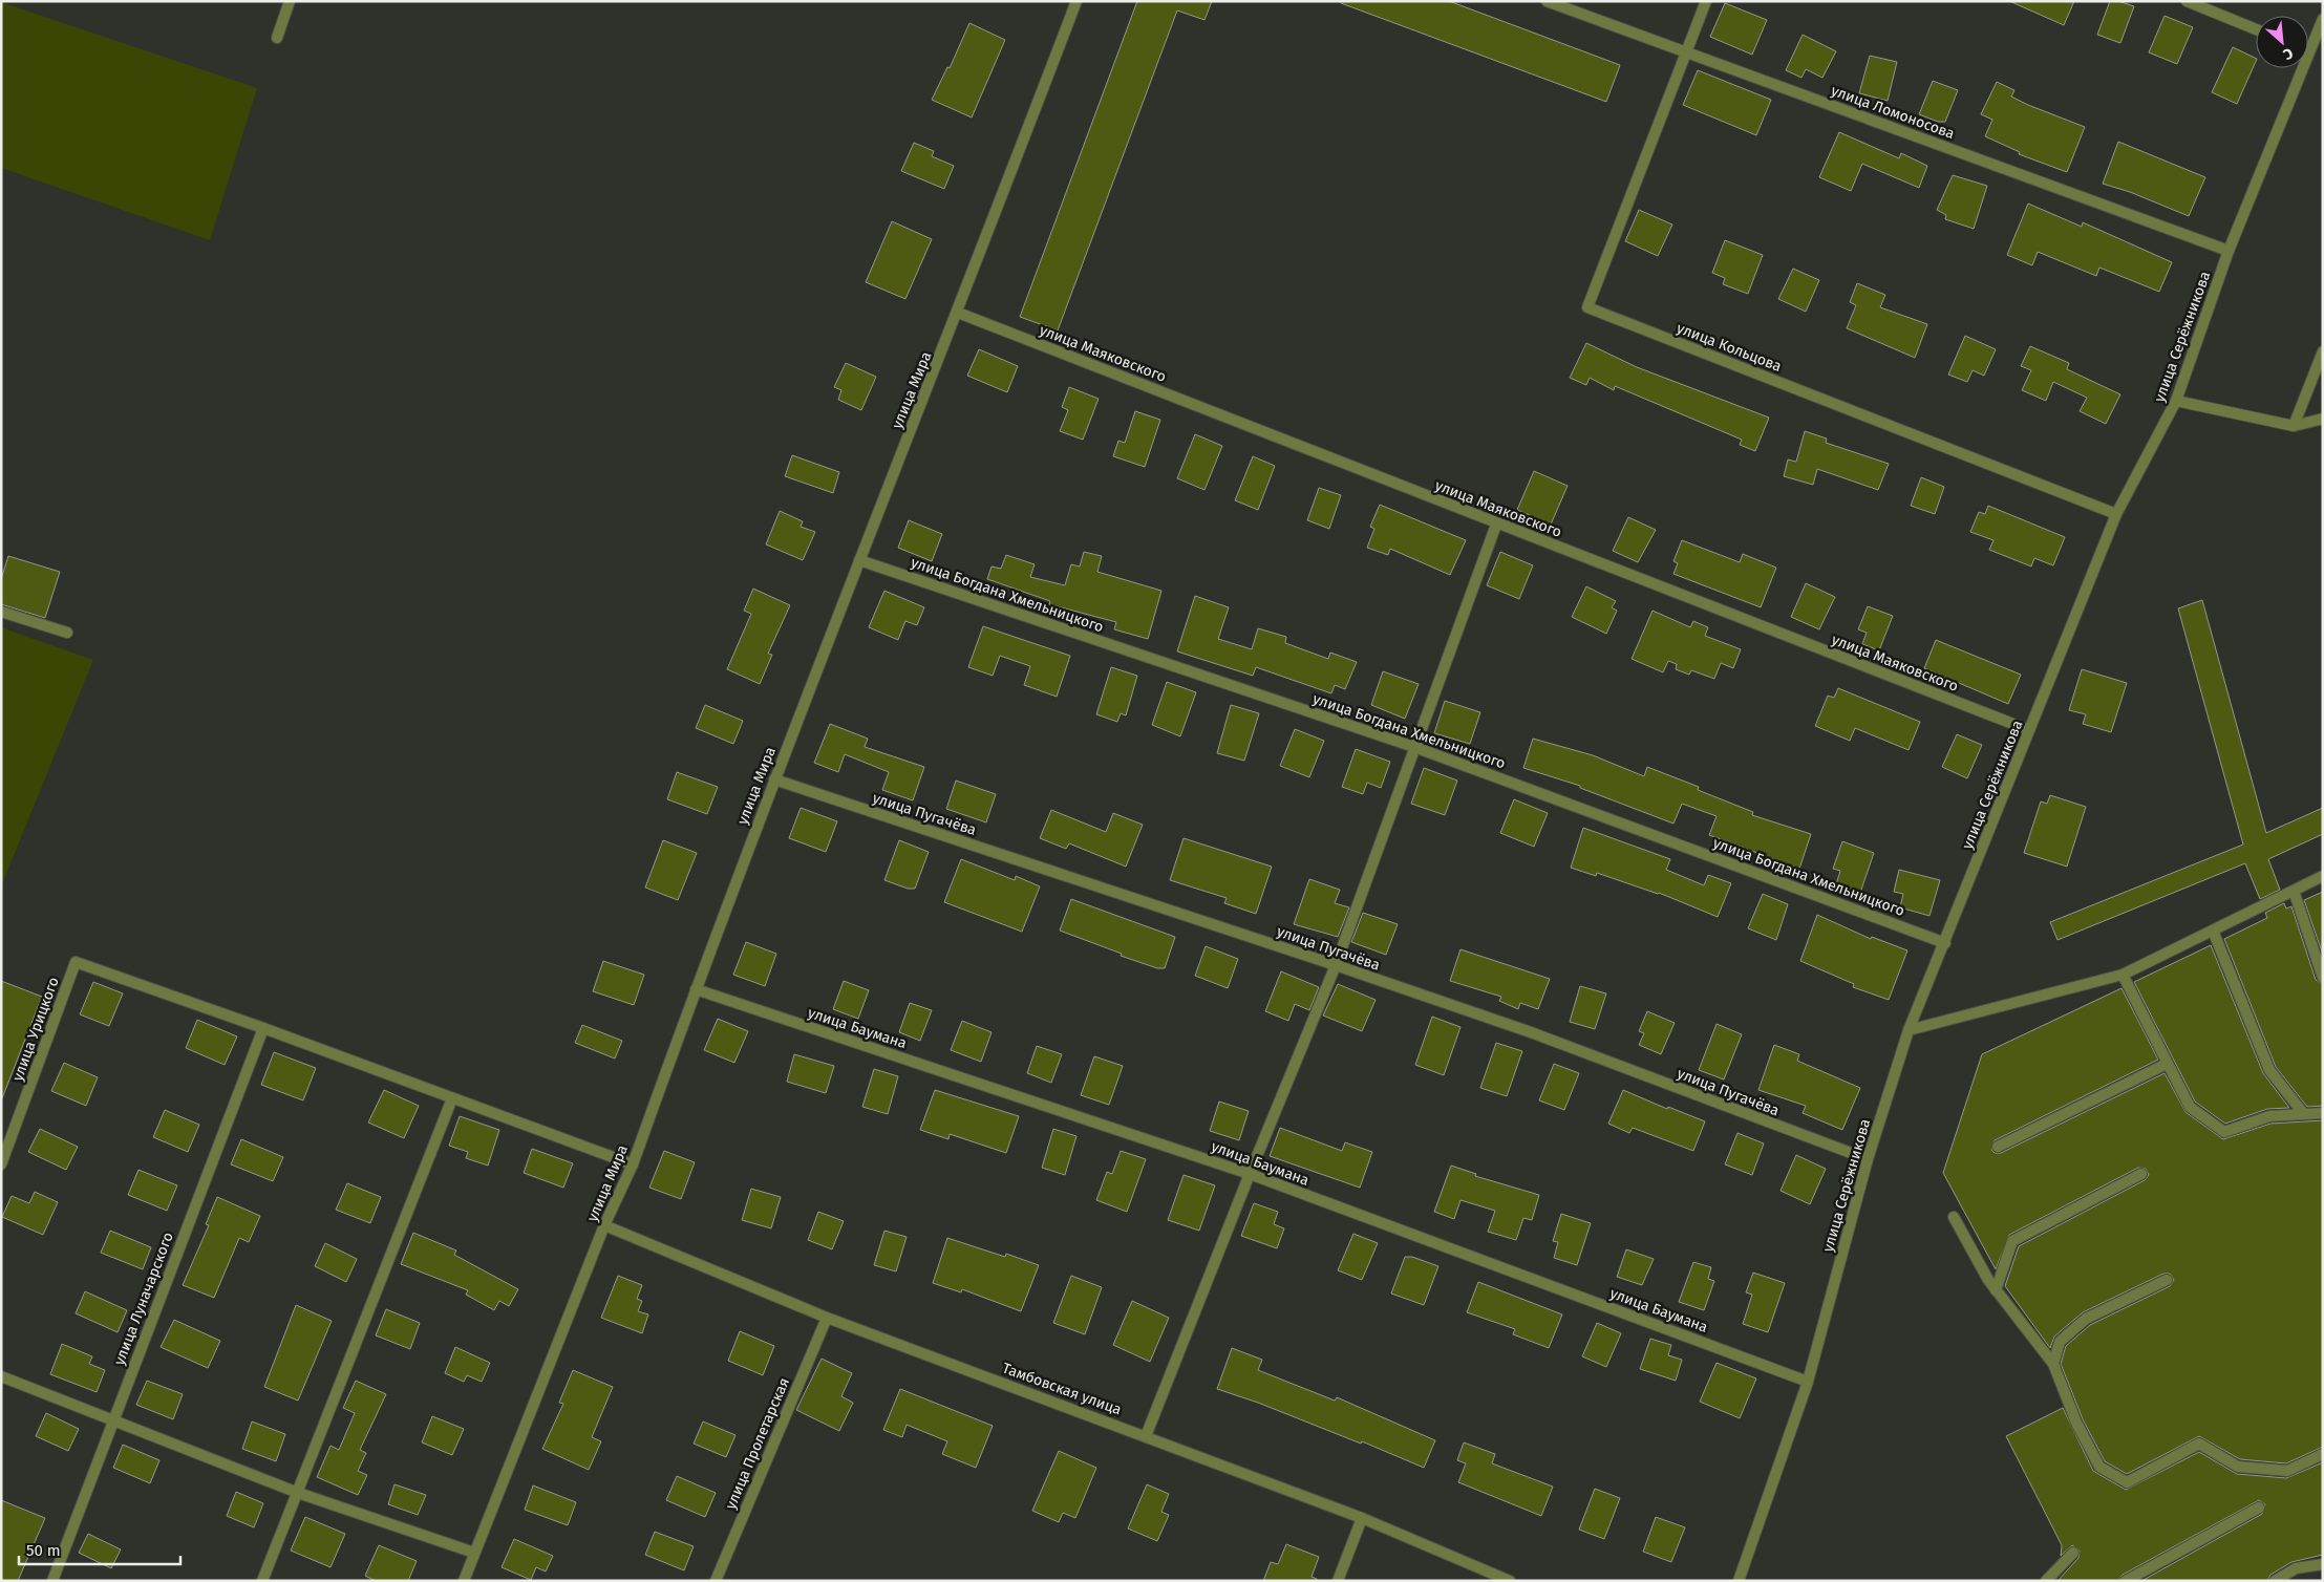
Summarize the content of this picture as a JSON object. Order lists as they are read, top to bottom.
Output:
{
  "streets": {
    "street": [
      "улица Ломоносова",
      "улица Серёжникова",
      "улица Кольцова",
      "улица Маяковского",
      "улица Мира",
      "улица Богдана Хмельницкого",
      "улица Пугачёва",
      "улица Баумана",
      "улица Урицкого",
      "улица Луначарского",
      "Тамбовская улица",
      "улица Пролетарская"
    ]
  },
  "crossings": [
    ["улица Ломоносова", "улица Серёжникова"],
    ["улица Ломоносова", "улица Кольцова"],
    ["улица Серёжникова", "улица Кольцова"],
    ["улица Серёжникова", "улица Маяковского"],
    ["улица Серёжникова", "улица Богдана Хмельницкого"],
    ["улица Серёжникова", "улица Пугачёва"],
    ["улица Серёжникова", "улица Баумана"],
    ["улица Маяковского", "улица Мира"],
    ["улица Мира", "улица Богдана Хмельницкого"],
    ["улица Мира", "улица Пугачёва"],
    ["улица Мира", "улица Баумана"],
    ["улица Мира", "Тамбовская улица"],
    ["улица Урицкого", "улица Луначарского"],
    ["Тамбовская улица", "улица Пролетарская"]
  ],
  "scale_bar": "50 m",
  "north": "bottom right"
}
